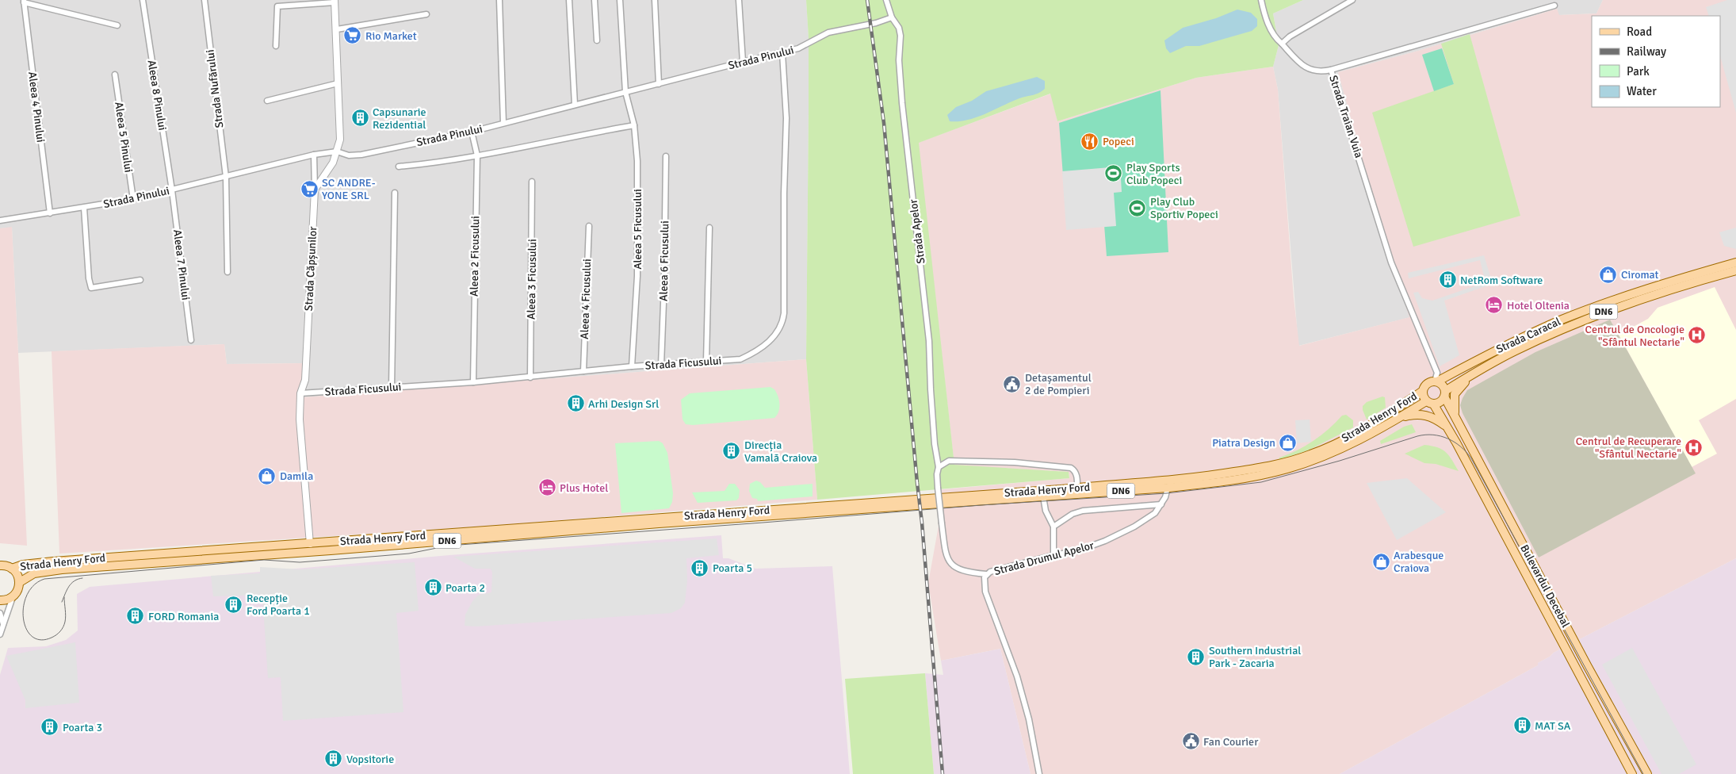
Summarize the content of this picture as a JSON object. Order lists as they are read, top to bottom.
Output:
{
  "streets": {
    "main road": [
      "DN6",
      "Strada Caracal",
      "Strada Henry Ford",
      "Bulevardul Decebal"
    ],
    "street": [
      "Strada Pinului",
      "Strada Nufărului",
      "Aleea 8 Pinului",
      "Aleea 4 Pinului",
      "Strada Traian Vuia",
      "Aleea 5 Pinului",
      "Aleea 5 Ficusului",
      "Strada Apelor",
      "Aleea 2 Ficusului",
      "Aleea 6 Ficusului",
      "Aleea 7 Pinului",
      "Strada Căpșunilor",
      "Aleea 3 Ficusului",
      "Aleea 4 Ficusului",
      "Strada Ficusului",
      "Strada Drumul Apelor"
    ]
  },
  "crossings": [
    ["Strada Pinului", "Strada Nufărului"],
    ["Strada Pinului", "Aleea 8 Pinului"],
    ["Strada Pinului", "Aleea 4 Pinului"],
    ["Strada Pinului", "Aleea 5 Pinului"],
    ["Strada Pinului", "Aleea 5 Ficusului"],
    ["Strada Pinului", "Strada Apelor"],
    ["Strada Pinului", "Aleea 2 Ficusului"],
    ["Strada Pinului", "Aleea 7 Pinului"],
    ["Strada Pinului", "Strada Ficusului"],
    ["Aleea 8 Pinului", "Aleea 7 Pinului"],
    ["Strada Traian Vuia", "DN6"],
    ["Strada Traian Vuia", "Strada Caracal"],
    ["Strada Traian Vuia", "Strada Henry Ford"],
    ["Strada Traian Vuia", "Bulevardul Decebal"],
    ["Aleea 5 Ficusului", "Strada Ficusului"],
    ["Strada Apelor", "Strada Drumul Apelor"],
    ["Aleea 2 Ficusului", "Strada Ficusului"],
    ["Aleea 6 Ficusului", "Strada Ficusului"],
    ["Strada Căpșunilor", "Strada Ficusului"],
    ["Strada Căpșunilor", "Strada Henry Ford"],
    ["Aleea 3 Ficusului", "Strada Ficusului"],
    ["Aleea 4 Ficusului", "Strada Ficusului"],
    ["DN6", "Strada Caracal"],
    ["DN6", "Strada Henry Ford"],
    ["DN6", "Bulevardul Decebal"],
    ["Strada Caracal", "Strada Henry Ford"],
    ["Strada Caracal", "Bulevardul Decebal"],
    ["Strada Henry Ford", "Strada Drumul Apelor"],
    ["Strada Henry Ford", "Bulevardul Decebal"]
  ],
  "places": {
    "supermarket": ["Rio Market", "SC ANDRE- YONE SRL"],
    "building": [
      "Capsunarie Rezidential",
      "NetRom Software",
      "Arhi Design Srl",
      "Direcția Vamală Craiova",
      "Poarta 5",
      "Poarta 2",
      "Recepție Ford Poarta 1",
      "FORD Romania",
      "Southern Industrial Park - Zacaria",
      "MAT SA",
      "Poarta 3",
      "Vopsitorie"
    ],
    "restaurant": ["Popeci"],
    "sports": ["Play Sports Club Popeci", "Play Club Sportiv Popeci"],
    "shop": [
      "Ciromat",
      "Piatra Design",
      "Damila",
      "Arabesque Craiova"
    ],
    "hotel": ["Hotel Oltenia", "Plus Hotel"],
    "hospital": ["Centrul de Oncologie \"Sfântul Nectarie\"", "Centrul de Recuperare \"Sfântul Nectarie\""],
    "public building": ["Detașamentul 2 de Pompieri", "Fan Courier"]
  },
  "legend": [
    "Road",
    "Railway",
    "Park",
    "Water"
  ]
}
